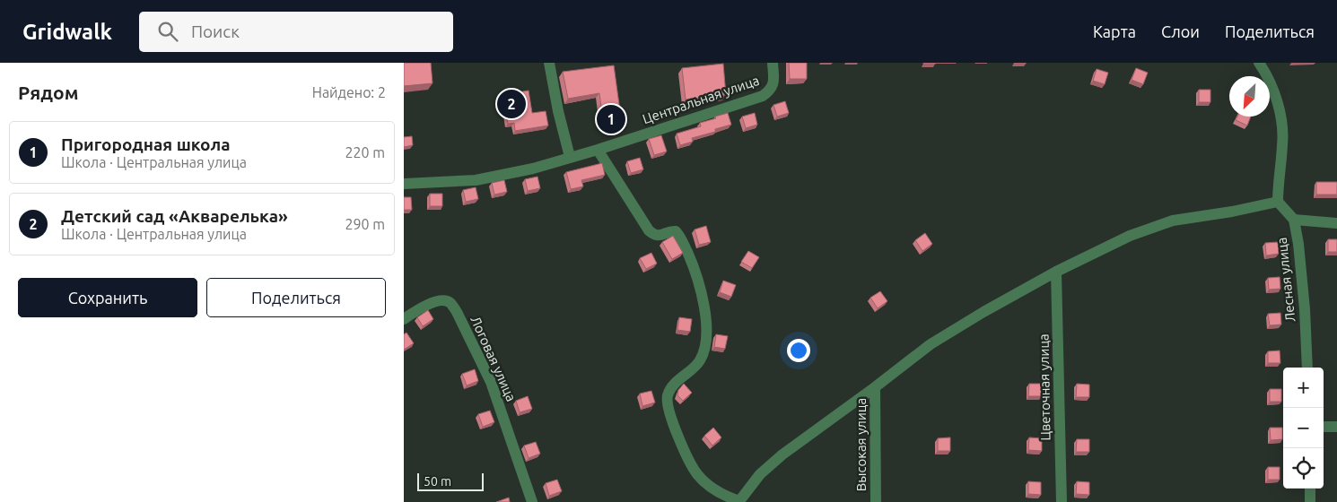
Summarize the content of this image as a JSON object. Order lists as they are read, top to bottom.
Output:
{
  "streets": {
    "street": [
      "Центральная улица",
      "Лесная улица",
      "Логовая улица",
      "Цветочная улица",
      "Высокая улица"
    ]
  },
  "scale_bar": "50 m",
  "north": "bottom left",
  "page": {
    "header": "Gridwalk",
    "search": "Поиск",
    "nav": ["Карта", "Слои", "Поделиться"],
    "heading": ["Рядом", "Найдено: 2"],
    "pins": ["2", "1"],
    "list": [
      {
        "mark": "1",
        "name": "Пригородная школа",
        "note": "Школа · Центральная улица",
        "value": "220 m"
      },
      {
        "mark": "2",
        "name": "Детский сад «Акварелька»",
        "note": "Школа · Центральная улица",
        "value": "290 m"
      }
    ],
    "buttons": ["Сохранить", "Поделиться"],
    "map_buttons": ["+", "−"],
    "scale": "50 m"
  }
}
